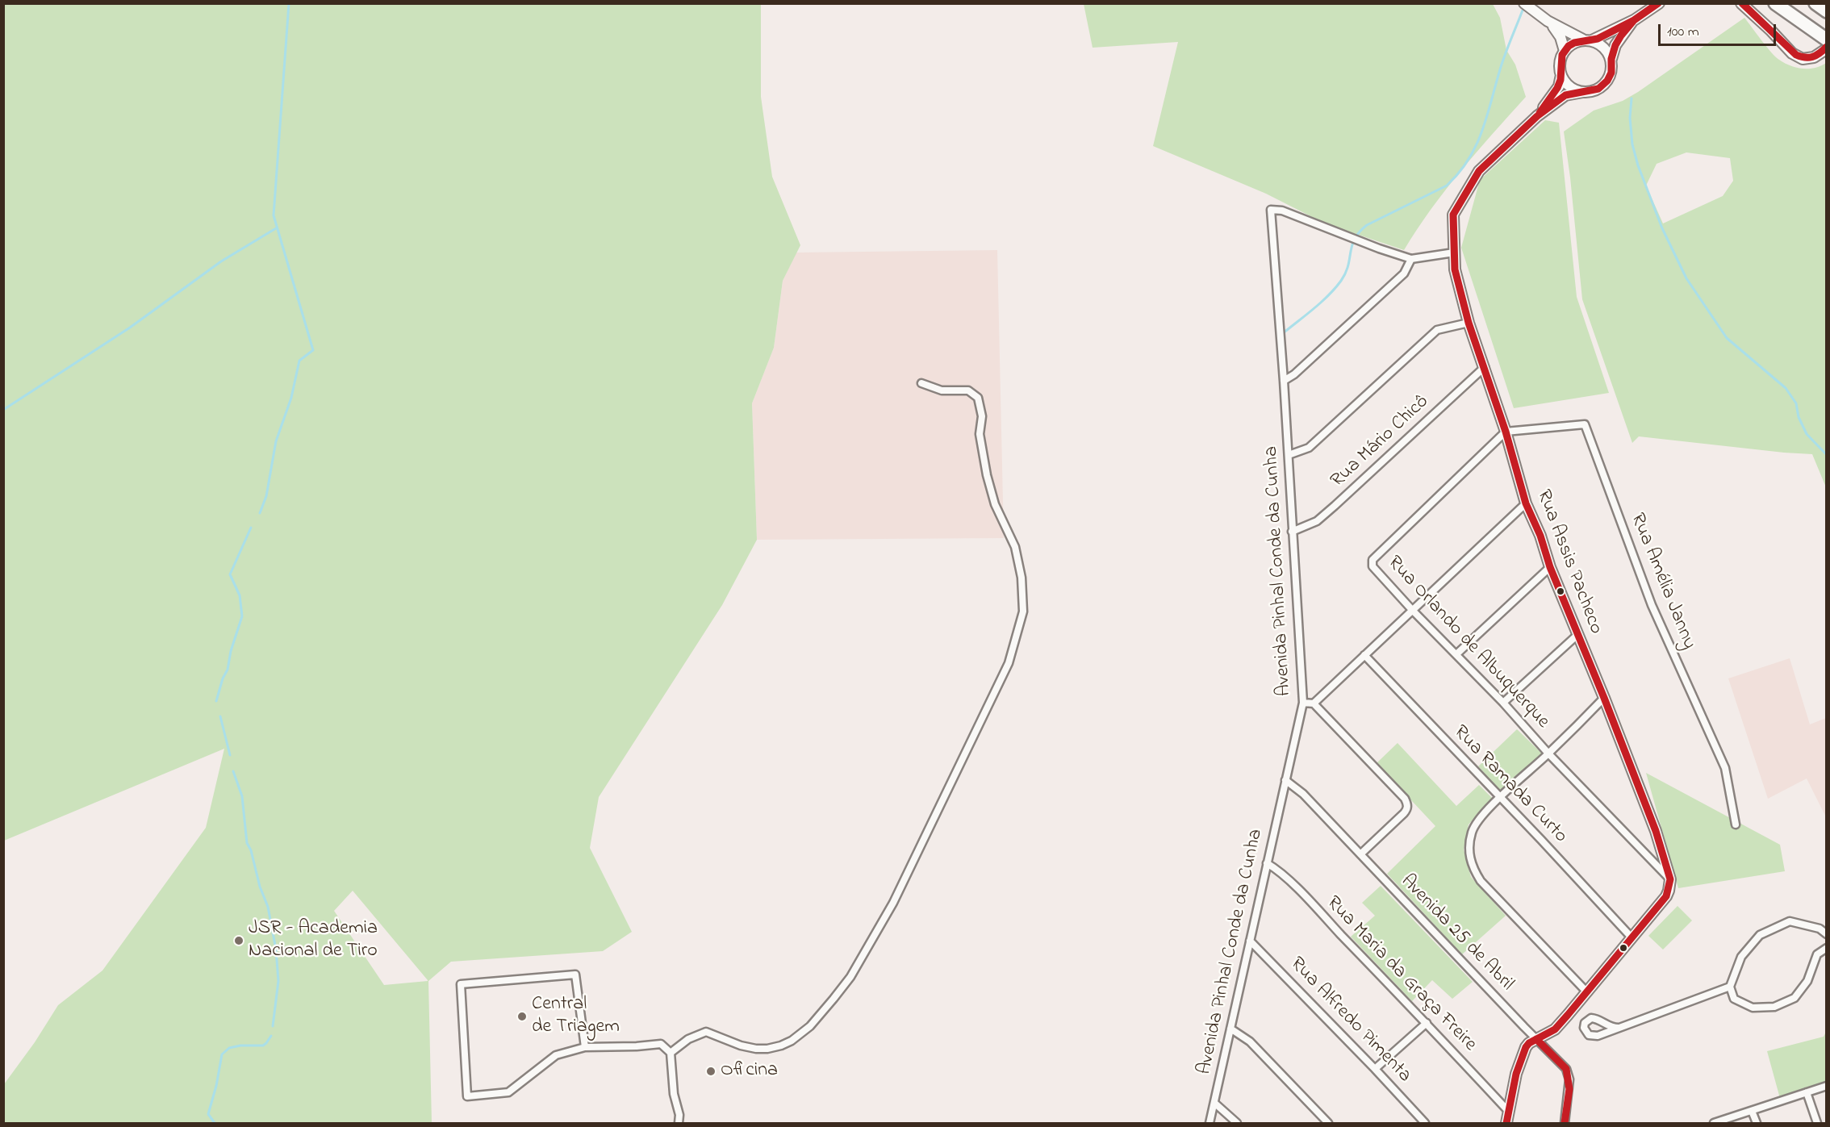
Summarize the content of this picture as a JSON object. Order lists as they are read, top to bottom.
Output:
{
  "streets": {
    "street": [
      "Rua Mário Chicô",
      "Rua Assis Pacheco",
      "Avenida Pinhal Conde da Cunha",
      "Rua Amélia Janny",
      "Rua Orlando de Albuquerque",
      "Rua Ramada Curto",
      "Avenida 25 de Abril",
      "Rua Maria da Graça Freire",
      "Rua Alfredo Pimenta"
    ]
  },
  "crossings": [
    ["Rua Mário Chicô", "Rua Assis Pacheco"],
    ["Rua Mário Chicô", "Avenida Pinhal Conde da Cunha"],
    ["Rua Assis Pacheco", "Rua Amélia Janny"],
    ["Rua Assis Pacheco", "Rua Orlando de Albuquerque"],
    ["Avenida Pinhal Conde da Cunha", "Avenida 25 de Abril"],
    ["Avenida Pinhal Conde da Cunha", "Rua Maria da Graça Freire"],
    ["Avenida Pinhal Conde da Cunha", "Rua Alfredo Pimenta"],
    ["Rua Amélia Janny", "Rua Orlando de Albuquerque"]
  ],
  "places": ["JSR - Academia Nacional de Tiro", "Central de Triagem", "Oficina"],
  "scale_bar": "100 m"
}
